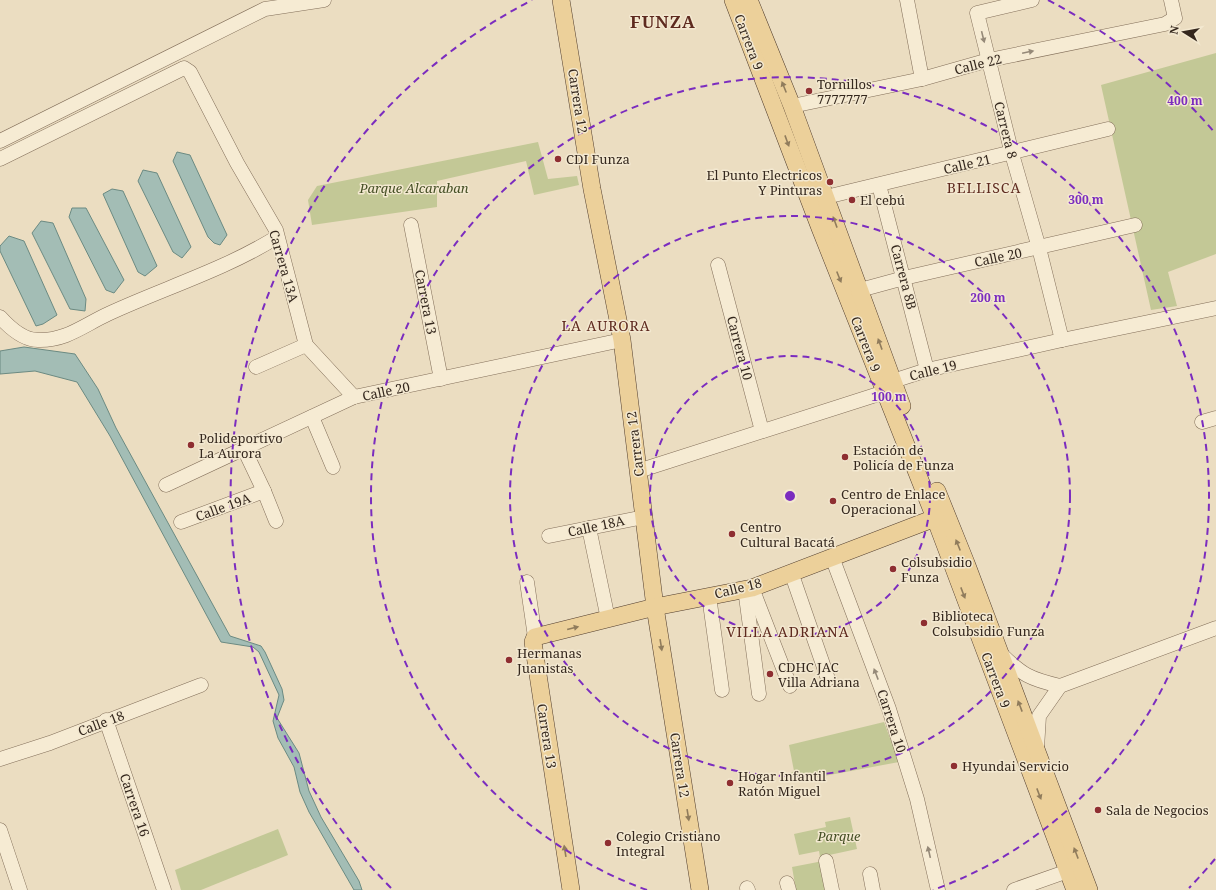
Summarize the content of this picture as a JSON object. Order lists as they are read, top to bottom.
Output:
{
  "streets": {
    "main road": [
      "Carrera 9",
      "Carrera 12",
      "Carrera 13",
      "Calle 18"
    ],
    "street": [
      "Calle 22",
      "Carrera 8",
      "Calle 21",
      "Calle 20",
      "Carrera 13A",
      "Carrera 8B",
      "Carrera 10",
      "Calle 19",
      "Calle 19A",
      "Calle 18A",
      "Carrera 16"
    ]
  },
  "crossings": [
    ["Carrera 9", "Calle 22"],
    ["Carrera 9", "Calle 21"],
    ["Carrera 9", "Calle 20"],
    ["Carrera 9", "Calle 19"],
    ["Carrera 9", "Calle 18"],
    ["Calle 22", "Carrera 8"],
    ["Carrera 12", "Calle 20"],
    ["Carrera 12", "Calle 19"],
    ["Carrera 12", "Calle 18A"],
    ["Carrera 12", "Calle 18"],
    ["Carrera 8", "Calle 21"],
    ["Carrera 8", "Calle 20"],
    ["Carrera 8", "Calle 19"],
    ["Calle 21", "Carrera 8B"],
    ["Calle 20", "Carrera 13A"],
    ["Calle 20", "Carrera 8B"],
    ["Calle 20", "Carrera 13"],
    ["Carrera 8B", "Calle 19"],
    ["Carrera 13", "Calle 18"],
    ["Carrera 10", "Calle 19"],
    ["Carrera 10", "Calle 18"],
    ["Calle 18", "Carrera 16"]
  ],
  "one_way": ["Calle 22", "Carrera 13"],
  "districts": [
    "FUNZA",
    "BELLISCA",
    "LA AURORA",
    "VILLA ADRIANA"
  ],
  "parks": ["Parque Alcaraban", "Parque"],
  "places": [
    "Tornillos 7777777",
    "CDI Funza",
    "El Punto Electricos Y Pinturas",
    "El cebú",
    "Polideportivo La Aurora",
    "Estación de Policía de Funza",
    "Centro de Enlace Operacional",
    "Centro Cultural Bacatá",
    "Colsubsidio Funza",
    "Biblioteca Colsubsidio Funza",
    "Hermanas Juanistas",
    "CDHC JAC Villa Adriana",
    "Hyundai Servicio",
    "Hogar Infantil Ratón Miguel",
    "Sala de Negocios",
    "Colegio Cristiano Integral"
  ],
  "north": "left",
  "rings": [
    "400 m",
    "300 m",
    "200 m",
    "100 m"
  ]
}
